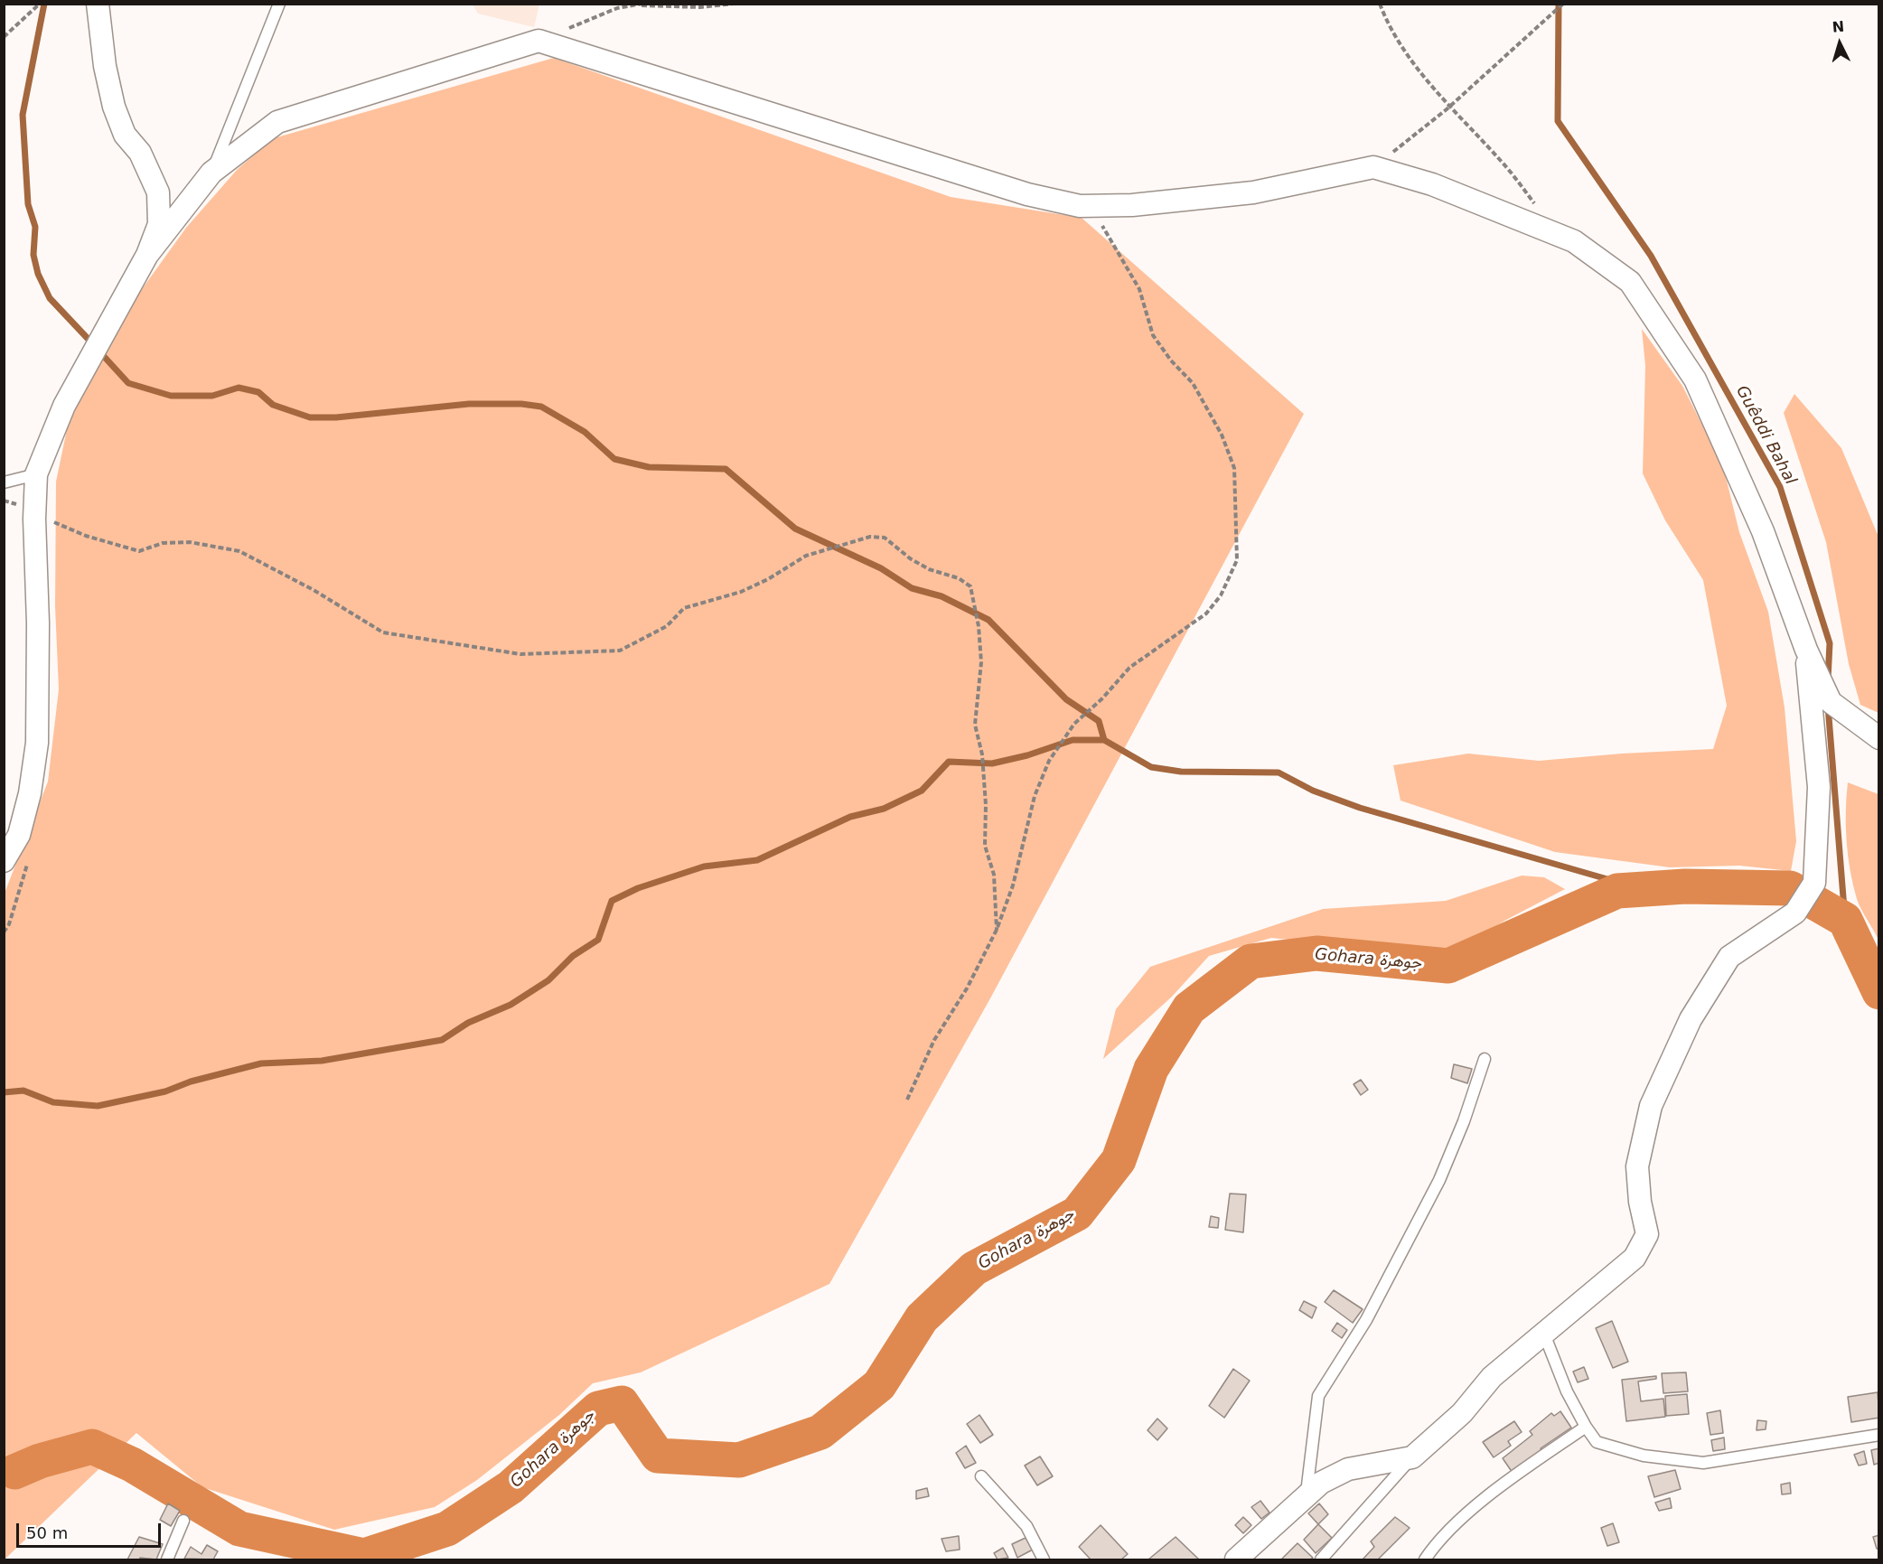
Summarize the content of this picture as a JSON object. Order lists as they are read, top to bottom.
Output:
{
  "water": ["Guêddi Bahal", "Gohara جوهرة"],
  "scale_bar": "50 m",
  "north": "top"
}
